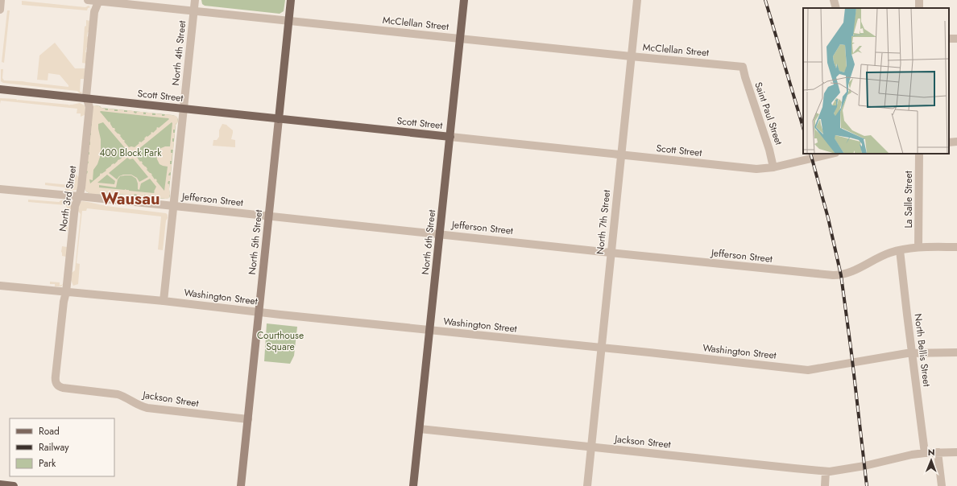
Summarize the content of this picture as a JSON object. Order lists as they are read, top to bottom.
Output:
{
  "streets": {
    "main road": ["Scott Street", "North 5th Street", "North 6th Street"],
    "street": [
      "McClellan Street",
      "North 4th Street",
      "Saint Paul Street",
      "North 3rd Street",
      "Jefferson Street",
      "La Salle Street",
      "North 7th Street",
      "Washington Street",
      "North Bellis Street",
      "Jackson Street"
    ]
  },
  "crossings": [
    ["McClellan Street", "North 4th Street"],
    ["McClellan Street", "Saint Paul Street"],
    ["McClellan Street", "North 3rd Street"],
    ["McClellan Street", "North 7th Street"],
    ["McClellan Street", "North 5th Street"],
    ["McClellan Street", "North 6th Street"],
    ["North 4th Street", "Scott Street"],
    ["North 4th Street", "Jefferson Street"],
    ["North 4th Street", "Washington Street"],
    ["Scott Street", "Saint Paul Street"],
    ["Scott Street", "North 3rd Street"],
    ["Scott Street", "North 7th Street"],
    ["Scott Street", "North 5th Street"],
    ["Scott Street", "North 6th Street"],
    ["North 3rd Street", "Jefferson Street"],
    ["North 3rd Street", "Washington Street"],
    ["North 3rd Street", "Jackson Street"],
    ["Jefferson Street", "La Salle Street"],
    ["Jefferson Street", "North 7th Street"],
    ["Jefferson Street", "North 5th Street"],
    ["Jefferson Street", "North 6th Street"],
    ["Jefferson Street", "North Bellis Street"],
    ["North 7th Street", "Washington Street"],
    ["North 7th Street", "Jackson Street"],
    ["North 5th Street", "Washington Street"],
    ["North 5th Street", "Jackson Street"],
    ["North 6th Street", "Washington Street"],
    ["North 6th Street", "Jackson Street"],
    ["Washington Street", "North Bellis Street"],
    ["North Bellis Street", "Jackson Street"]
  ],
  "districts": ["Wausau"],
  "parks": ["400 Block Park", "Courthouse Square"],
  "legend": ["Road", "Railway", "Park"],
  "north": "top"
}
